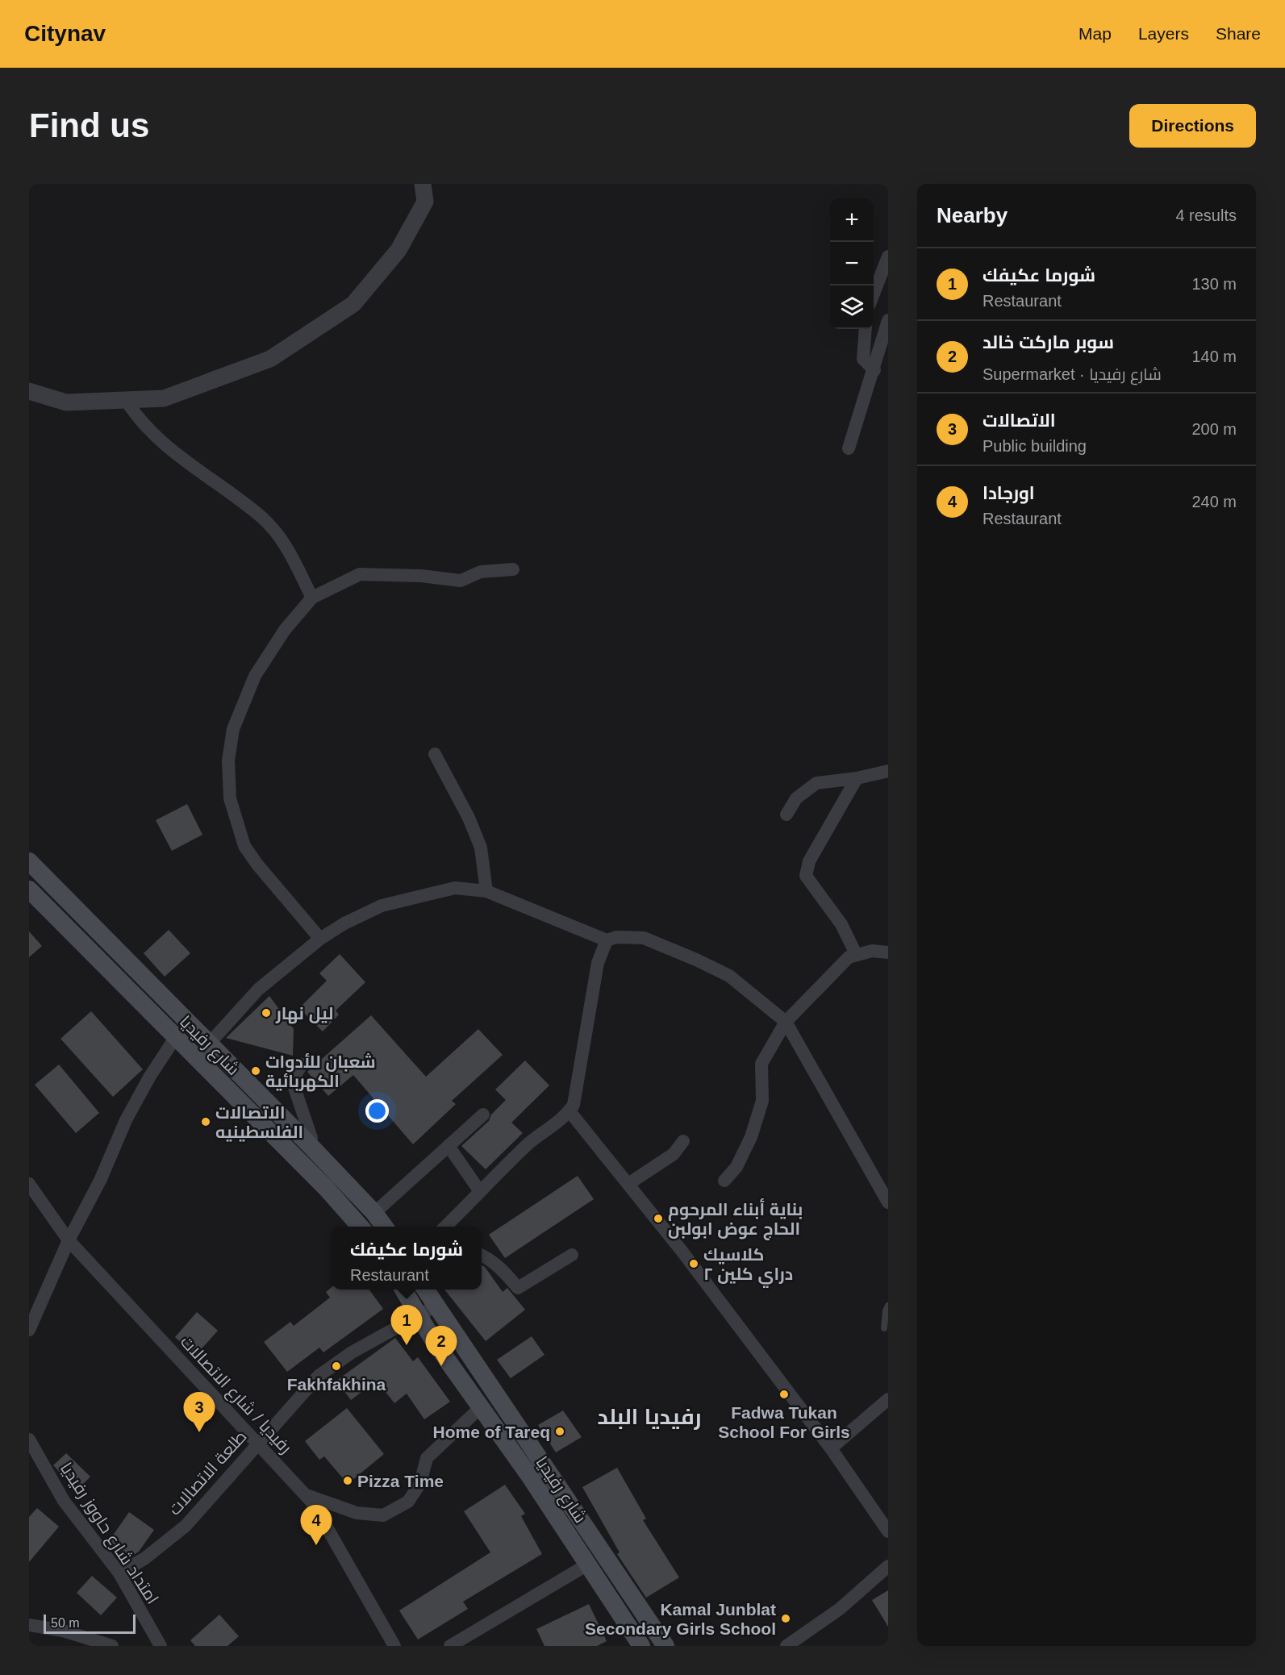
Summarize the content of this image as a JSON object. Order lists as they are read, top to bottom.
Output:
{
  "streets": {
    "main road": ["شارع رفيديا"],
    "street": ["رفيديا / شارع الاتصالات", "طلعة الاتصالات", "امتداد شارع حاووز رفيديا"]
  },
  "crossings": [
    ["شارع رفيديا", "طلعة الاتصالات"],
    ["رفيديا / شارع الاتصالات", "طلعة الاتصالات"],
    ["طلعة الاتصالات", "امتداد شارع حاووز رفيديا"]
  ],
  "districts": ["رفيديا البلد"],
  "places": [
    "ليل نهار",
    "شعبان للأدوات الكهربائية",
    "الاتصالات الفلسطينيه",
    "بناية أبناء المرحوم الحاج عوض ابولبن",
    "كلاسيك دراي كلين ٢",
    "Fakhfakhina",
    "Fadwa Tukan School For Girls",
    "Home of Tareq",
    "Pizza Time",
    "Kamal Junblat Secondary Girls School"
  ],
  "scale_bar": "50 m",
  "page": {
    "header": "Citynav",
    "nav": ["Map", "Layers", "Share"],
    "buttons": "Directions",
    "title": "Find us",
    "heading": ["Nearby", "4 results"],
    "map_buttons": ["+", "−"],
    "list": [
      {
        "mark": "1",
        "name": "شورما عكيفك",
        "note": "Restaurant",
        "value": "130 m"
      },
      {
        "mark": "2",
        "name": "سوبر مارکت خالد",
        "note": "Supermarket · شارع رفيديا",
        "value": "140 m"
      },
      {
        "mark": "3",
        "name": "الاتصالات",
        "note": "Public building",
        "value": "200 m"
      },
      {
        "mark": "4",
        "name": "اورجادا",
        "note": "Restaurant",
        "value": "240 m"
      }
    ],
    "popup": ["شورما عكيفك", "Restaurant"],
    "pins": [
      "1",
      "2",
      "3",
      "4"
    ],
    "scale": "50 m"
  }
}
